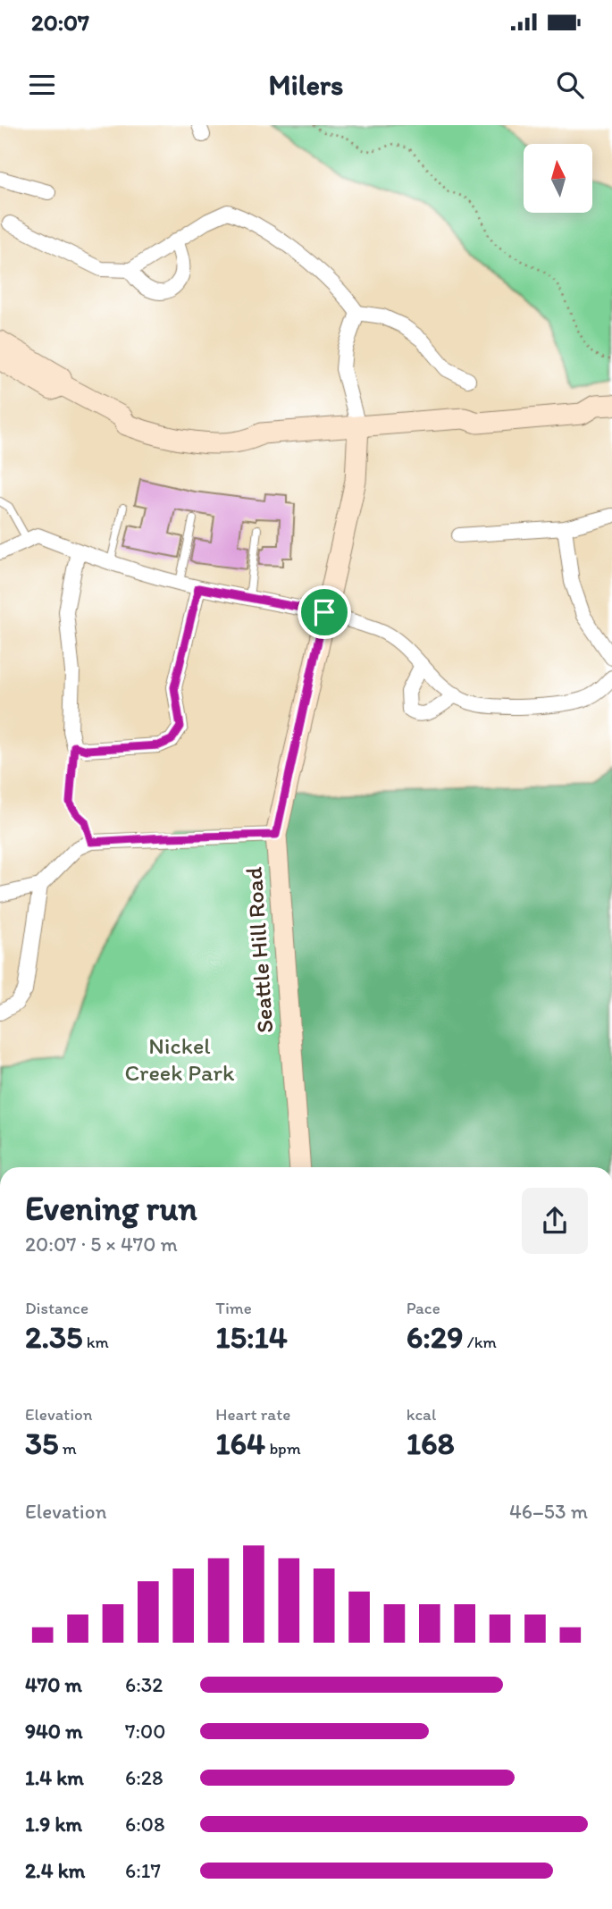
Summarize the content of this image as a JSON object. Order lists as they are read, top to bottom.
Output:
{
  "streets": {
    "street": ["Seattle Hill Road"]
  },
  "parks": ["Nickel Creek Park"],
  "north": "top",
  "page": {
    "status": "20:07",
    "header": "Milers",
    "heading": ["Evening run", "20:07 · 5 × 470 m"],
    "stats": [
      ["Distance", "2.35 km"],
      ["Time", "15:14"],
      ["Pace", "6:29 /km"],
      ["Elevation", "35 m"],
      ["Heart rate", "164 bpm"],
      ["kcal", "168"]
    ],
    "chart": ["Elevation", "46–53 m"],
    "list": [
      {
        "name": "470 m",
        "note": "6:32"
      },
      {
        "name": "940 m",
        "note": "7:00"
      },
      {
        "name": "1.4 km",
        "note": "6:28"
      },
      {
        "name": "1.9 km",
        "note": "6:08"
      },
      {
        "name": "2.4 km",
        "note": "6:17"
      }
    ]
  }
}
